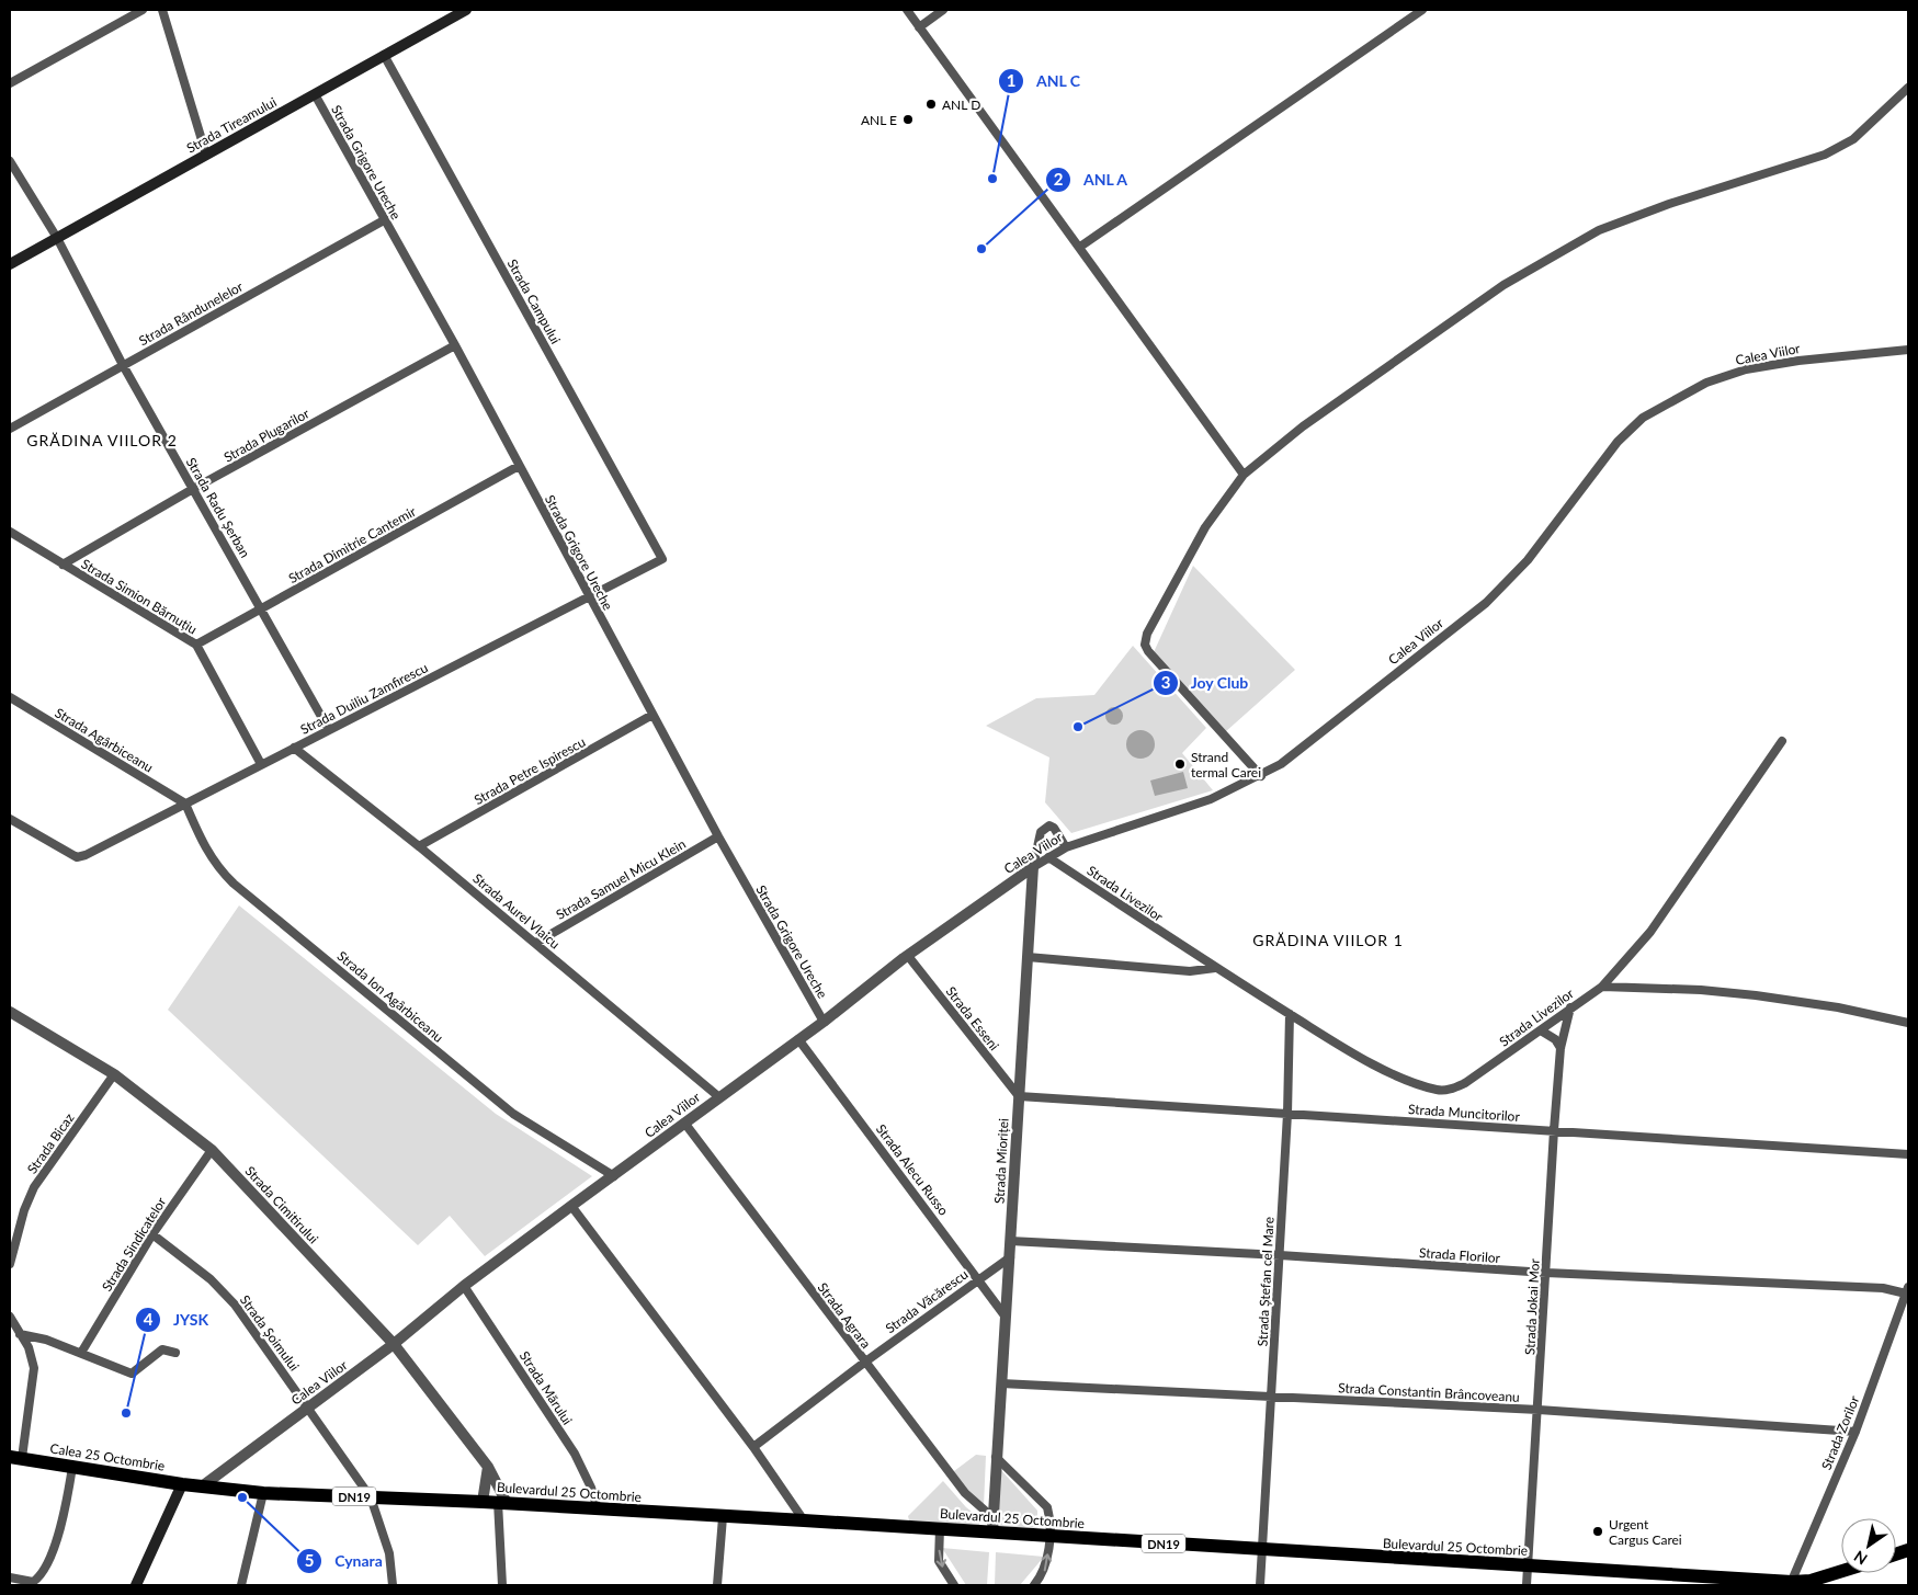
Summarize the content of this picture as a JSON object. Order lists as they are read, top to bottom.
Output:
{
  "streets": {
    "main road": [
      "Strada Tireamului",
      "Calea 25 Octombrie",
      "Bulevardul 25 Octombrie",
      "DN19"
    ],
    "street": [
      "Strada Grigore Ureche",
      "Strada Campului",
      "Strada Rândunelelor",
      "Calea Viilor",
      "Strada Plugarilor",
      "Strada Radu Șerban",
      "Strada Dimitrie Cantemir",
      "Strada Simion Bărnuțiu",
      "Strada Duiliu Zamfirescu",
      "Strada Agârbiceanu",
      "Strada Petre Ispirescu",
      "Strada Samuel Micu Klein",
      "Strada Livezilor",
      "Strada Aurel Vlaicu",
      "Strada Ion Agârbiceanu",
      "Strada Esseni",
      "Strada Muncitorilor",
      "Strada Bicaz",
      "Strada Mioriței",
      "Strada Alecu Russo",
      "Strada Cimitirului",
      "Strada Sindicatelor",
      "Strada Florilor",
      "Strada Ștefan cel Mare",
      "Strada Văcărescu",
      "Strada Jokai Mor",
      "Strada Agrara",
      "Strada Șoimului",
      "Strada Mărului",
      "Strada Constantin Brâncoveanu",
      "Strada Zorilor"
    ]
  },
  "crossings": [
    ["Strada Tireamului", "Strada Grigore Ureche"],
    ["Strada Tireamului", "Strada Campului"],
    ["Strada Tireamului", "Strada Radu Șerban"],
    ["Strada Grigore Ureche", "Strada Rândunelelor"],
    ["Strada Grigore Ureche", "Calea Viilor"],
    ["Strada Grigore Ureche", "Strada Plugarilor"],
    ["Strada Grigore Ureche", "Strada Dimitrie Cantemir"],
    ["Strada Grigore Ureche", "Strada Duiliu Zamfirescu"],
    ["Strada Grigore Ureche", "Strada Petre Ispirescu"],
    ["Strada Grigore Ureche", "Strada Samuel Micu Klein"],
    ["Strada Campului", "Strada Duiliu Zamfirescu"],
    ["Strada Rândunelelor", "Strada Radu Șerban"],
    ["Calea Viilor", "Strada Livezilor"],
    ["Calea Viilor", "Strada Aurel Vlaicu"],
    ["Calea Viilor", "Strada Ion Agârbiceanu"],
    ["Calea Viilor", "Strada Esseni"],
    ["Calea Viilor", "Strada Mioriței"],
    ["Calea Viilor", "Strada Alecu Russo"],
    ["Calea Viilor", "Strada Cimitirului"],
    ["Calea Viilor", "Strada Agrara"],
    ["Calea Viilor", "Strada Șoimului"],
    ["Calea Viilor", "Strada Mărului"],
    ["Calea Viilor", "Calea 25 Octombrie"],
    ["Calea Viilor", "Bulevardul 25 Octombrie"],
    ["Strada Plugarilor", "Strada Radu Șerban"],
    ["Strada Plugarilor", "Strada Simion Bărnuțiu"],
    ["Strada Radu Șerban", "Strada Dimitrie Cantemir"],
    ["Strada Radu Șerban", "Strada Duiliu Zamfirescu"],
    ["Strada Dimitrie Cantemir", "Strada Simion Bărnuțiu"],
    ["Strada Simion Bărnuțiu", "Strada Duiliu Zamfirescu"],
    ["Strada Duiliu Zamfirescu", "Strada Agârbiceanu"],
    ["Strada Duiliu Zamfirescu", "Strada Aurel Vlaicu"],
    ["Strada Duiliu Zamfirescu", "Strada Ion Agârbiceanu"],
    ["Strada Agârbiceanu", "Strada Ion Agârbiceanu"],
    ["Strada Petre Ispirescu", "Strada Aurel Vlaicu"],
    ["Strada Samuel Micu Klein", "Strada Aurel Vlaicu"],
    ["Strada Livezilor", "Strada Ștefan cel Mare"],
    ["Strada Livezilor", "Strada Jokai Mor"],
    ["Strada Esseni", "Strada Muncitorilor"],
    ["Strada Esseni", "Strada Mioriței"],
    ["Strada Muncitorilor", "Strada Mioriței"],
    ["Strada Muncitorilor", "Strada Ștefan cel Mare"],
    ["Strada Muncitorilor", "Strada Jokai Mor"],
    ["Strada Bicaz", "Strada Cimitirului"],
    ["Strada Mioriței", "Strada Alecu Russo"],
    ["Strada Mioriței", "Strada Florilor"],
    ["Strada Mioriței", "Strada Văcărescu"],
    ["Strada Mioriței", "Strada Agrara"],
    ["Strada Mioriței", "Strada Constantin Brâncoveanu"],
    ["Strada Mioriței", "Bulevardul 25 Octombrie"],
    ["Strada Alecu Russo", "Strada Văcărescu"],
    ["Strada Cimitirului", "Strada Sindicatelor"],
    ["Strada Cimitirului", "Bulevardul 25 Octombrie"],
    ["Strada Sindicatelor", "Strada Șoimului"],
    ["Strada Florilor", "Strada Ștefan cel Mare"],
    ["Strada Florilor", "Strada Jokai Mor"],
    ["Strada Florilor", "Strada Zorilor"],
    ["Strada Ștefan cel Mare", "Strada Constantin Brâncoveanu"],
    ["Strada Ștefan cel Mare", "Bulevardul 25 Octombrie"],
    ["Strada Văcărescu", "Strada Agrara"],
    ["Strada Jokai Mor", "Strada Constantin Brâncoveanu"],
    ["Strada Jokai Mor", "Bulevardul 25 Octombrie"],
    ["Strada Șoimului", "Bulevardul 25 Octombrie"],
    ["Strada Mărului", "Bulevardul 25 Octombrie"],
    ["Strada Constantin Brâncoveanu", "Strada Zorilor"],
    ["Strada Zorilor", "Bulevardul 25 Octombrie"],
    ["Calea 25 Octombrie", "Bulevardul 25 Octombrie"]
  ],
  "districts": ["GRĂDINA VIILOR 2", "GRĂDINA VIILOR 1"],
  "places": [
    "ANL D",
    "ANL E",
    "ANL C",
    "ANL A",
    "Joy Club",
    "Strand termal Carei",
    "JYSK",
    "Cynara",
    "Urgent Cargus Carei"
  ],
  "north": "bottom left"
}
